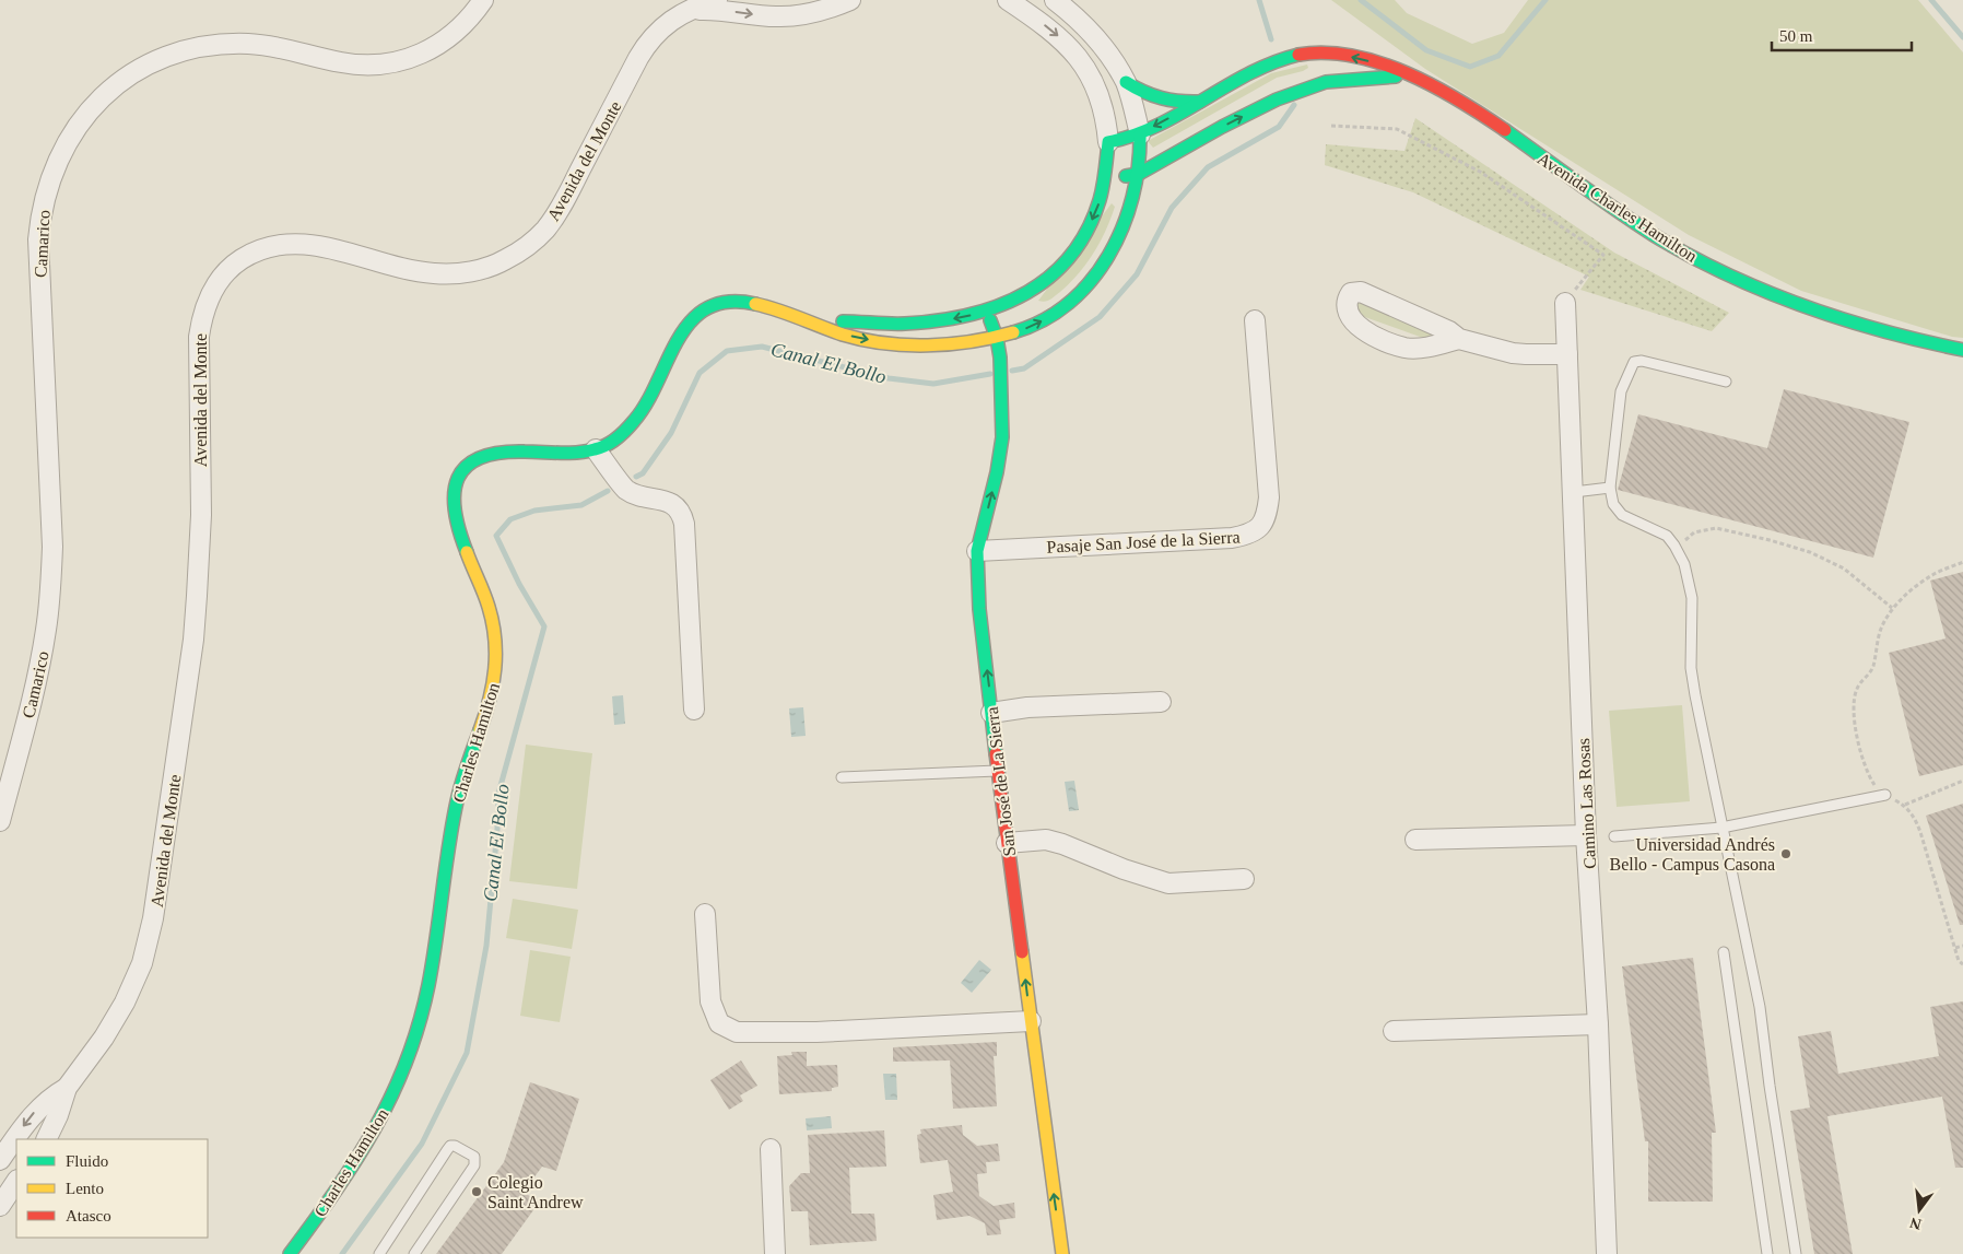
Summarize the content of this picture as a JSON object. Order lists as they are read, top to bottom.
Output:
{
  "streets": {
    "street": [
      "Avenida del Monte",
      "Avenida Charles Hamilton",
      "Camarico",
      "Pasaje San José de la Sierra",
      "Charles Hamilton",
      "San José de La Sierra",
      "Camino Las Rosas"
    ]
  },
  "crossings": [
    ["Avenida Charles Hamilton", "Charles Hamilton"],
    ["Pasaje San José de la Sierra", "San José de La Sierra"],
    ["Charles Hamilton", "San José de La Sierra"]
  ],
  "one_way": ["San José de La Sierra"],
  "water": ["Canal El Bollo"],
  "places": ["Universidad Andrés Bello - Campus Casona", "Colegio Saint Andrew"],
  "legend": ["Fluido", "Lento", "Atasco"],
  "scale_bar": "50 m",
  "north": "bottom"
}
